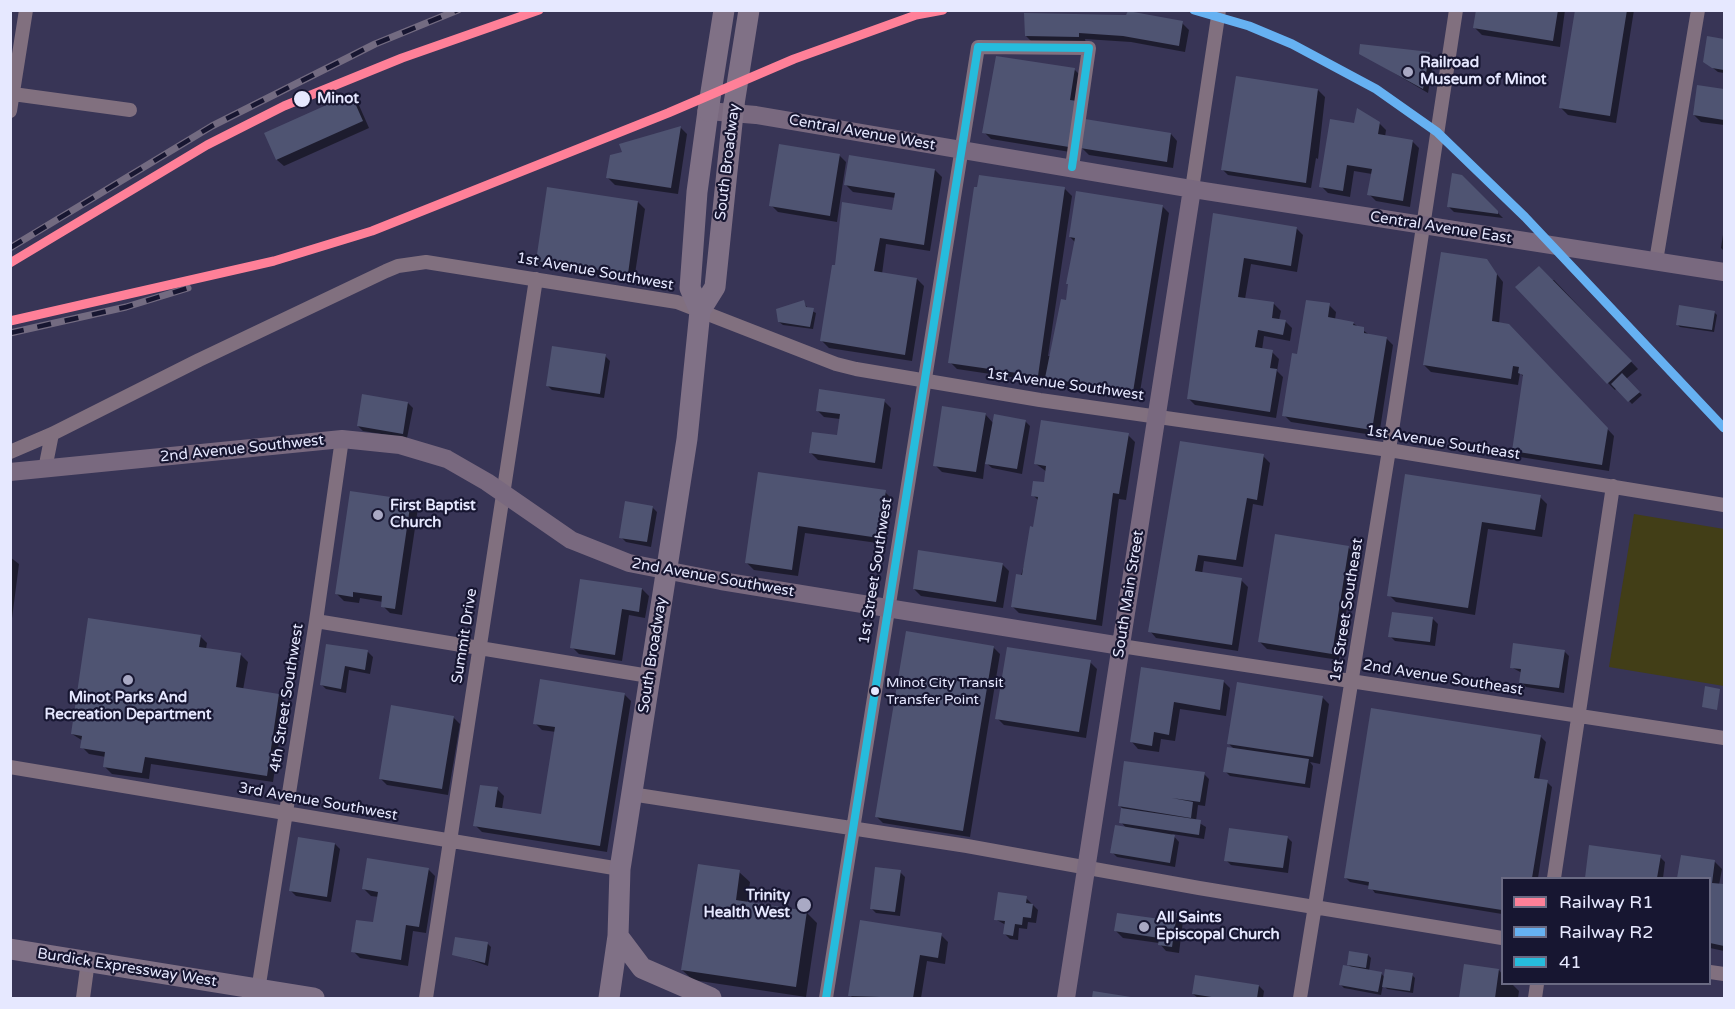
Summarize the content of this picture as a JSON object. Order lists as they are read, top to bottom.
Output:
{
  "streets": {
    "main road": ["South Broadway", "Burdick Expressway West"],
    "street": [
      "Central Avenue West",
      "Central Avenue East",
      "1st Avenue Southwest",
      "1st Avenue Southeast",
      "2nd Avenue Southwest",
      "1st Street Southwest",
      "South Main Street",
      "1st Street Southeast",
      "Summit Drive",
      "2nd Avenue Southeast",
      "4th Street Southwest",
      "3rd Avenue Southwest"
    ]
  },
  "crossings": [
    ["Central Avenue West", "South Broadway"],
    ["Central Avenue West", "Central Avenue East"],
    ["Central Avenue West", "1st Street Southwest"],
    ["Central Avenue West", "South Main Street"],
    ["South Broadway", "1st Avenue Southwest"],
    ["South Broadway", "2nd Avenue Southwest"],
    ["South Broadway", "3rd Avenue Southwest"],
    ["Central Avenue East", "South Main Street"],
    ["Central Avenue East", "1st Street Southeast"],
    ["1st Avenue Southwest", "1st Avenue Southeast"],
    ["1st Avenue Southwest", "1st Street Southwest"],
    ["1st Avenue Southwest", "South Main Street"],
    ["1st Avenue Southwest", "Summit Drive"],
    ["1st Avenue Southeast", "South Main Street"],
    ["1st Avenue Southeast", "1st Street Southeast"],
    ["2nd Avenue Southwest", "1st Street Southwest"],
    ["2nd Avenue Southwest", "South Main Street"],
    ["2nd Avenue Southwest", "Summit Drive"],
    ["2nd Avenue Southwest", "2nd Avenue Southeast"],
    ["2nd Avenue Southwest", "4th Street Southwest"],
    ["South Main Street", "2nd Avenue Southeast"],
    ["1st Street Southeast", "2nd Avenue Southeast"],
    ["Summit Drive", "3rd Avenue Southwest"],
    ["4th Street Southwest", "3rd Avenue Southwest"],
    ["4th Street Southwest", "Burdick Expressway West"]
  ],
  "places": [
    "Railroad Museum of Minot",
    "Minot",
    "First Baptist Church",
    "Minot Parks And Recreation Department",
    "Minot City Transit Transfer Point",
    "Trinity Health West",
    "All Saints Episcopal Church"
  ],
  "lines": ["rail line R1", "rail line R2", "transit line 41"],
  "legend": ["Railway R1", "Railway R2", "41"]
}
